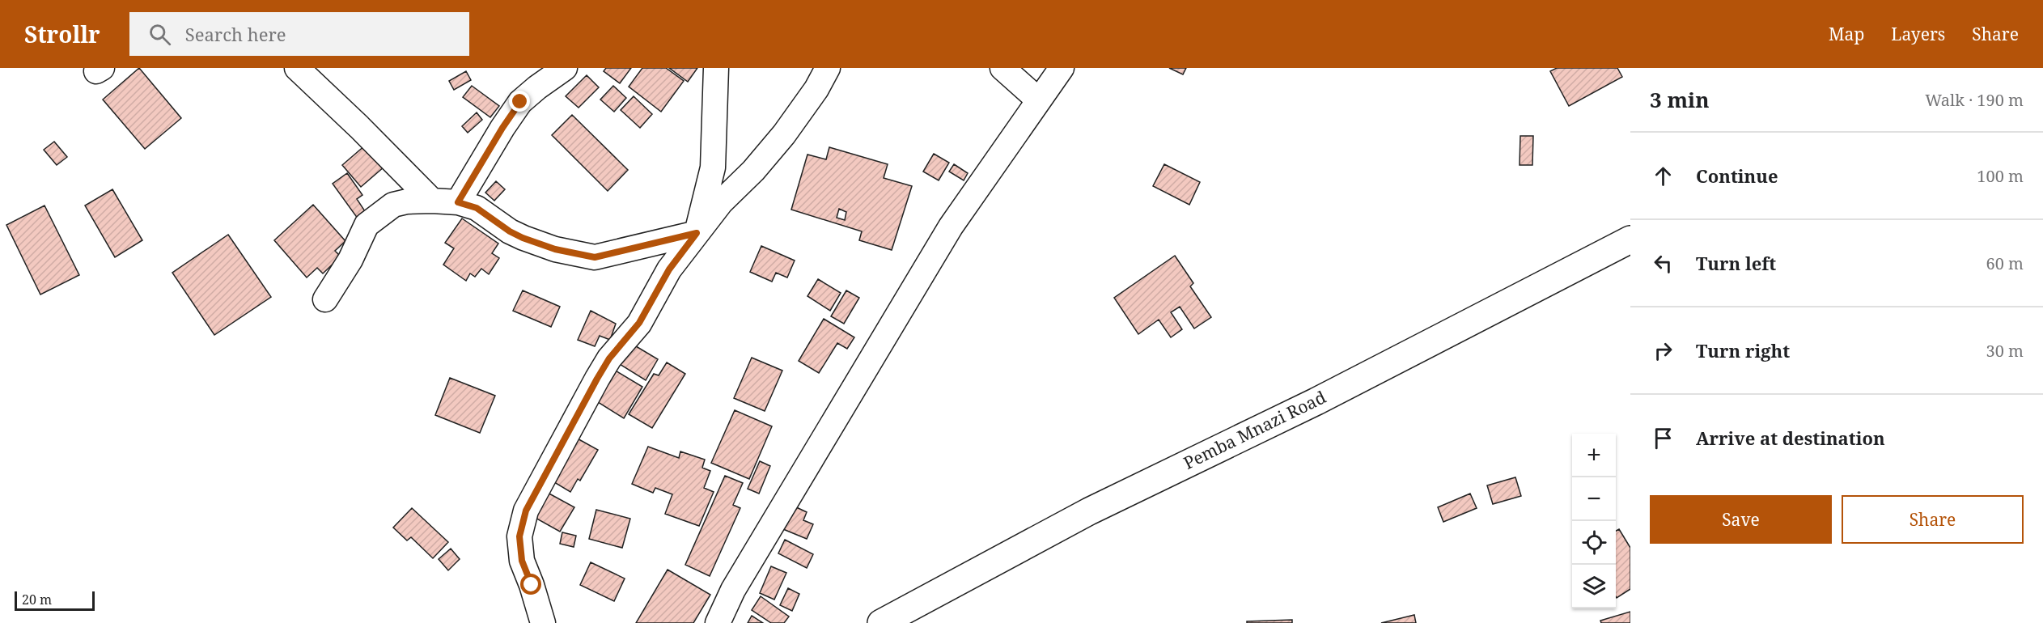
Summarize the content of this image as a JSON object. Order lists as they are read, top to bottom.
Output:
{
  "streets": {
    "main road": ["Pemba Mnazi Road"]
  },
  "scale_bar": "20 m",
  "page": {
    "header": "Strollr",
    "search": "Search here",
    "nav": ["Map", "Layers", "Share"],
    "heading": ["3 min", "Walk · 190 m"],
    "list": [
      ["Continue", "100 m"],
      ["Turn left", "60 m"],
      ["Turn right", "30 m"],
      "Arrive at destination"
    ],
    "map_buttons": ["+", "−"],
    "buttons": ["Save", "Share"],
    "scale": "20 m"
  }
}
